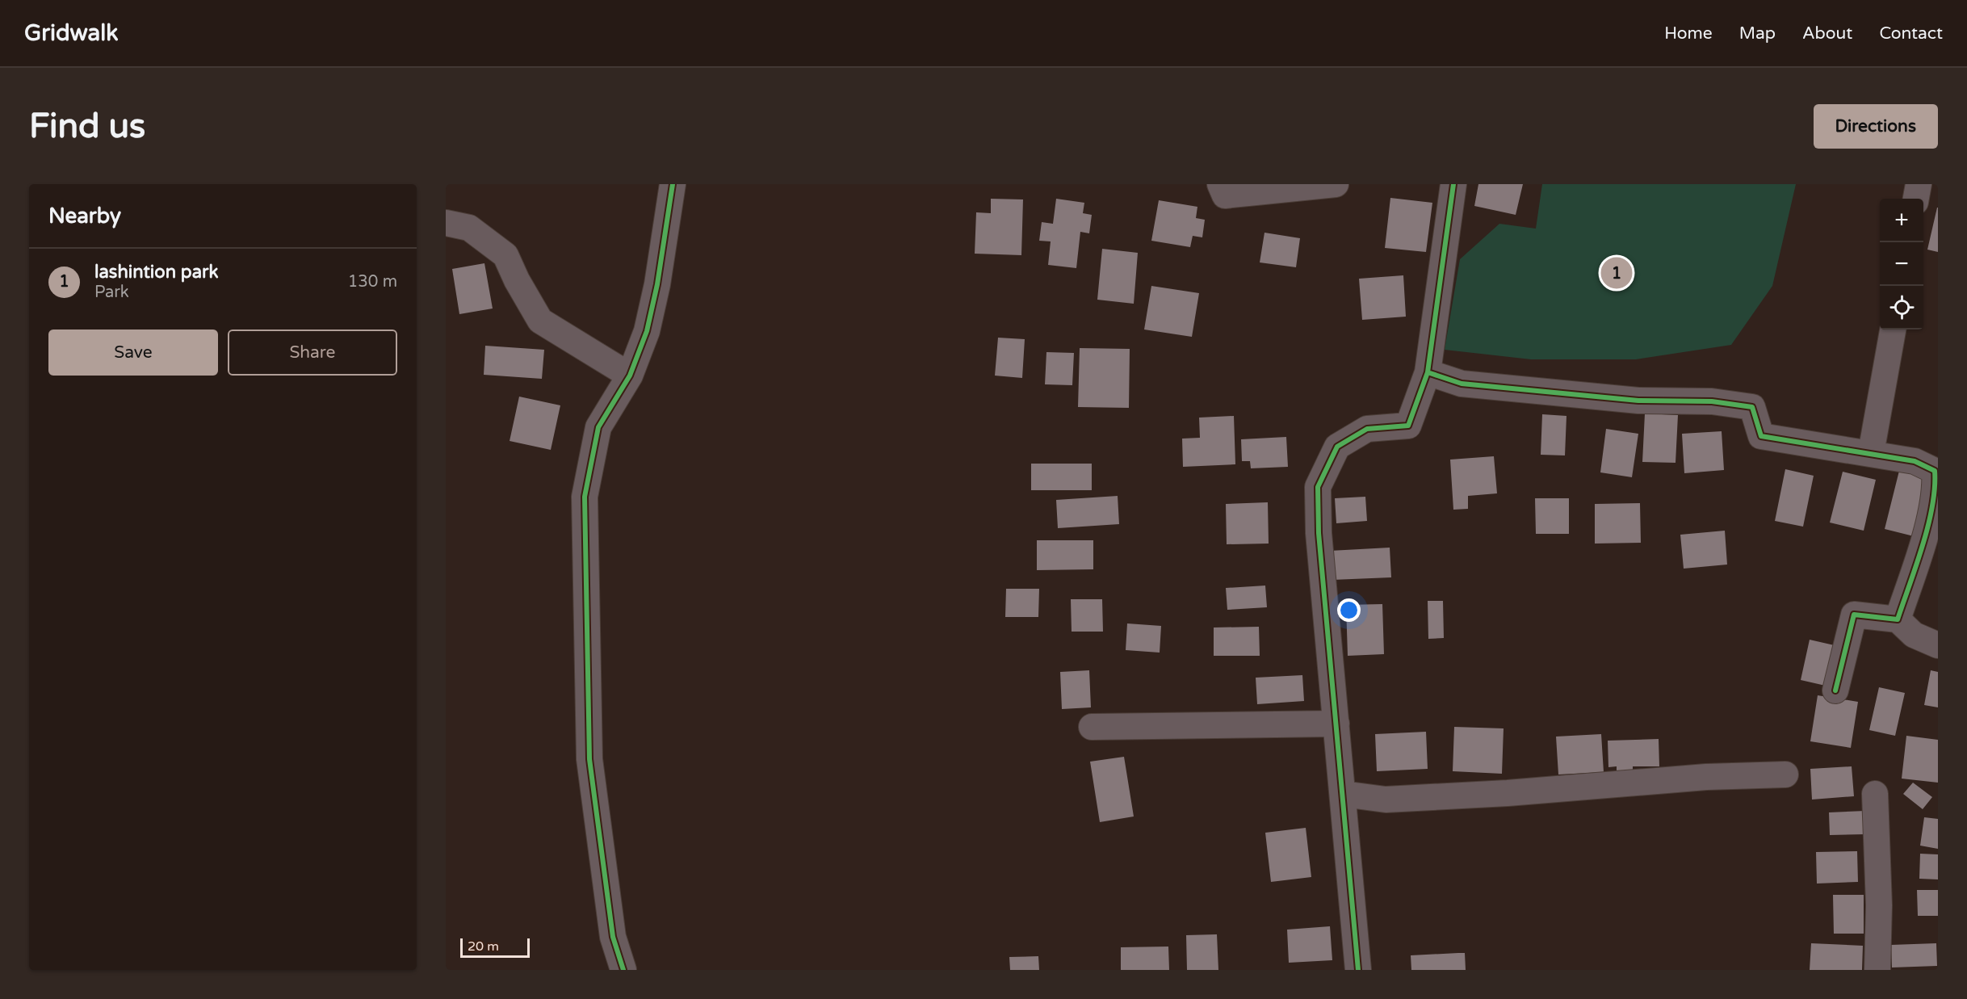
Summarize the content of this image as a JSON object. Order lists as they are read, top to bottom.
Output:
{
  "scale_bar": "20 m",
  "page": {
    "header": "Gridwalk",
    "nav": [
      "Home",
      "Map",
      "About",
      "Contact"
    ],
    "buttons": [
      "Directions",
      ["Save", "Share"]
    ],
    "title": "Find us",
    "heading": "Nearby",
    "map_buttons": ["+", "−"],
    "list": [
      {
        "mark": "1",
        "name": "lashintion park",
        "note": "Park",
        "value": "130 m"
      }
    ],
    "pins": "1",
    "scale": "20 m"
  }
}
